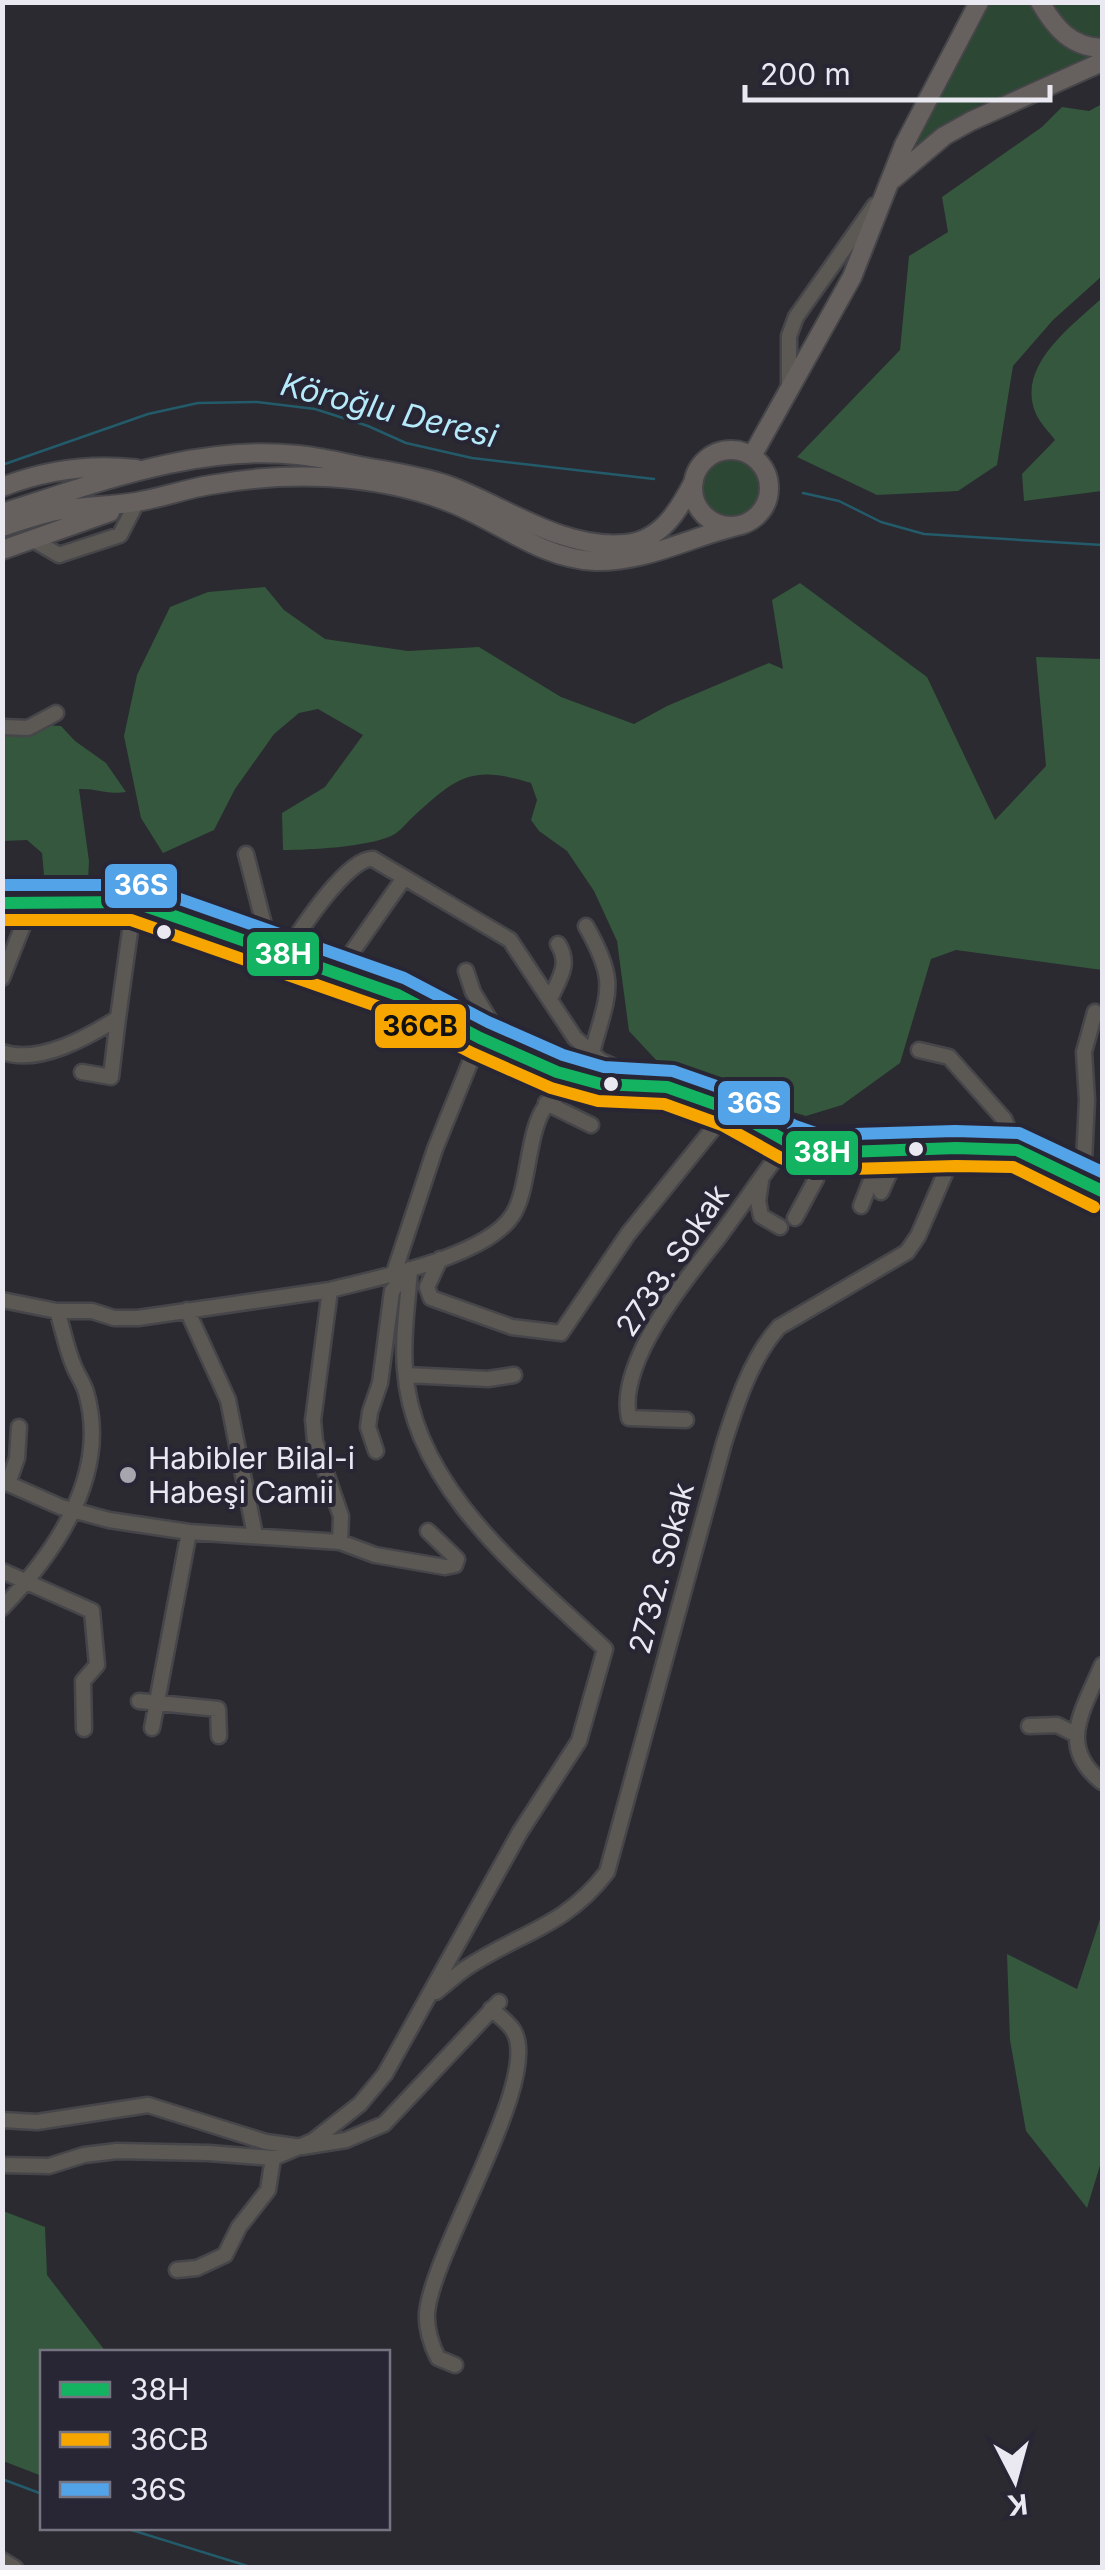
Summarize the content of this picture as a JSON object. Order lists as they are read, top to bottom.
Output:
{
  "streets": {
    "street": ["2733. Sokak", "2732. Sokak"]
  },
  "water": ["Köroğlu Deresi"],
  "places": ["Habibler Bilal-i Habeşi Camii"],
  "lines": ["transit line 36S", "transit line 38H", "transit line 36CB"],
  "legend": ["38H", "36CB", "36S"],
  "scale_bar": "200 m",
  "north": "bottom"
}
